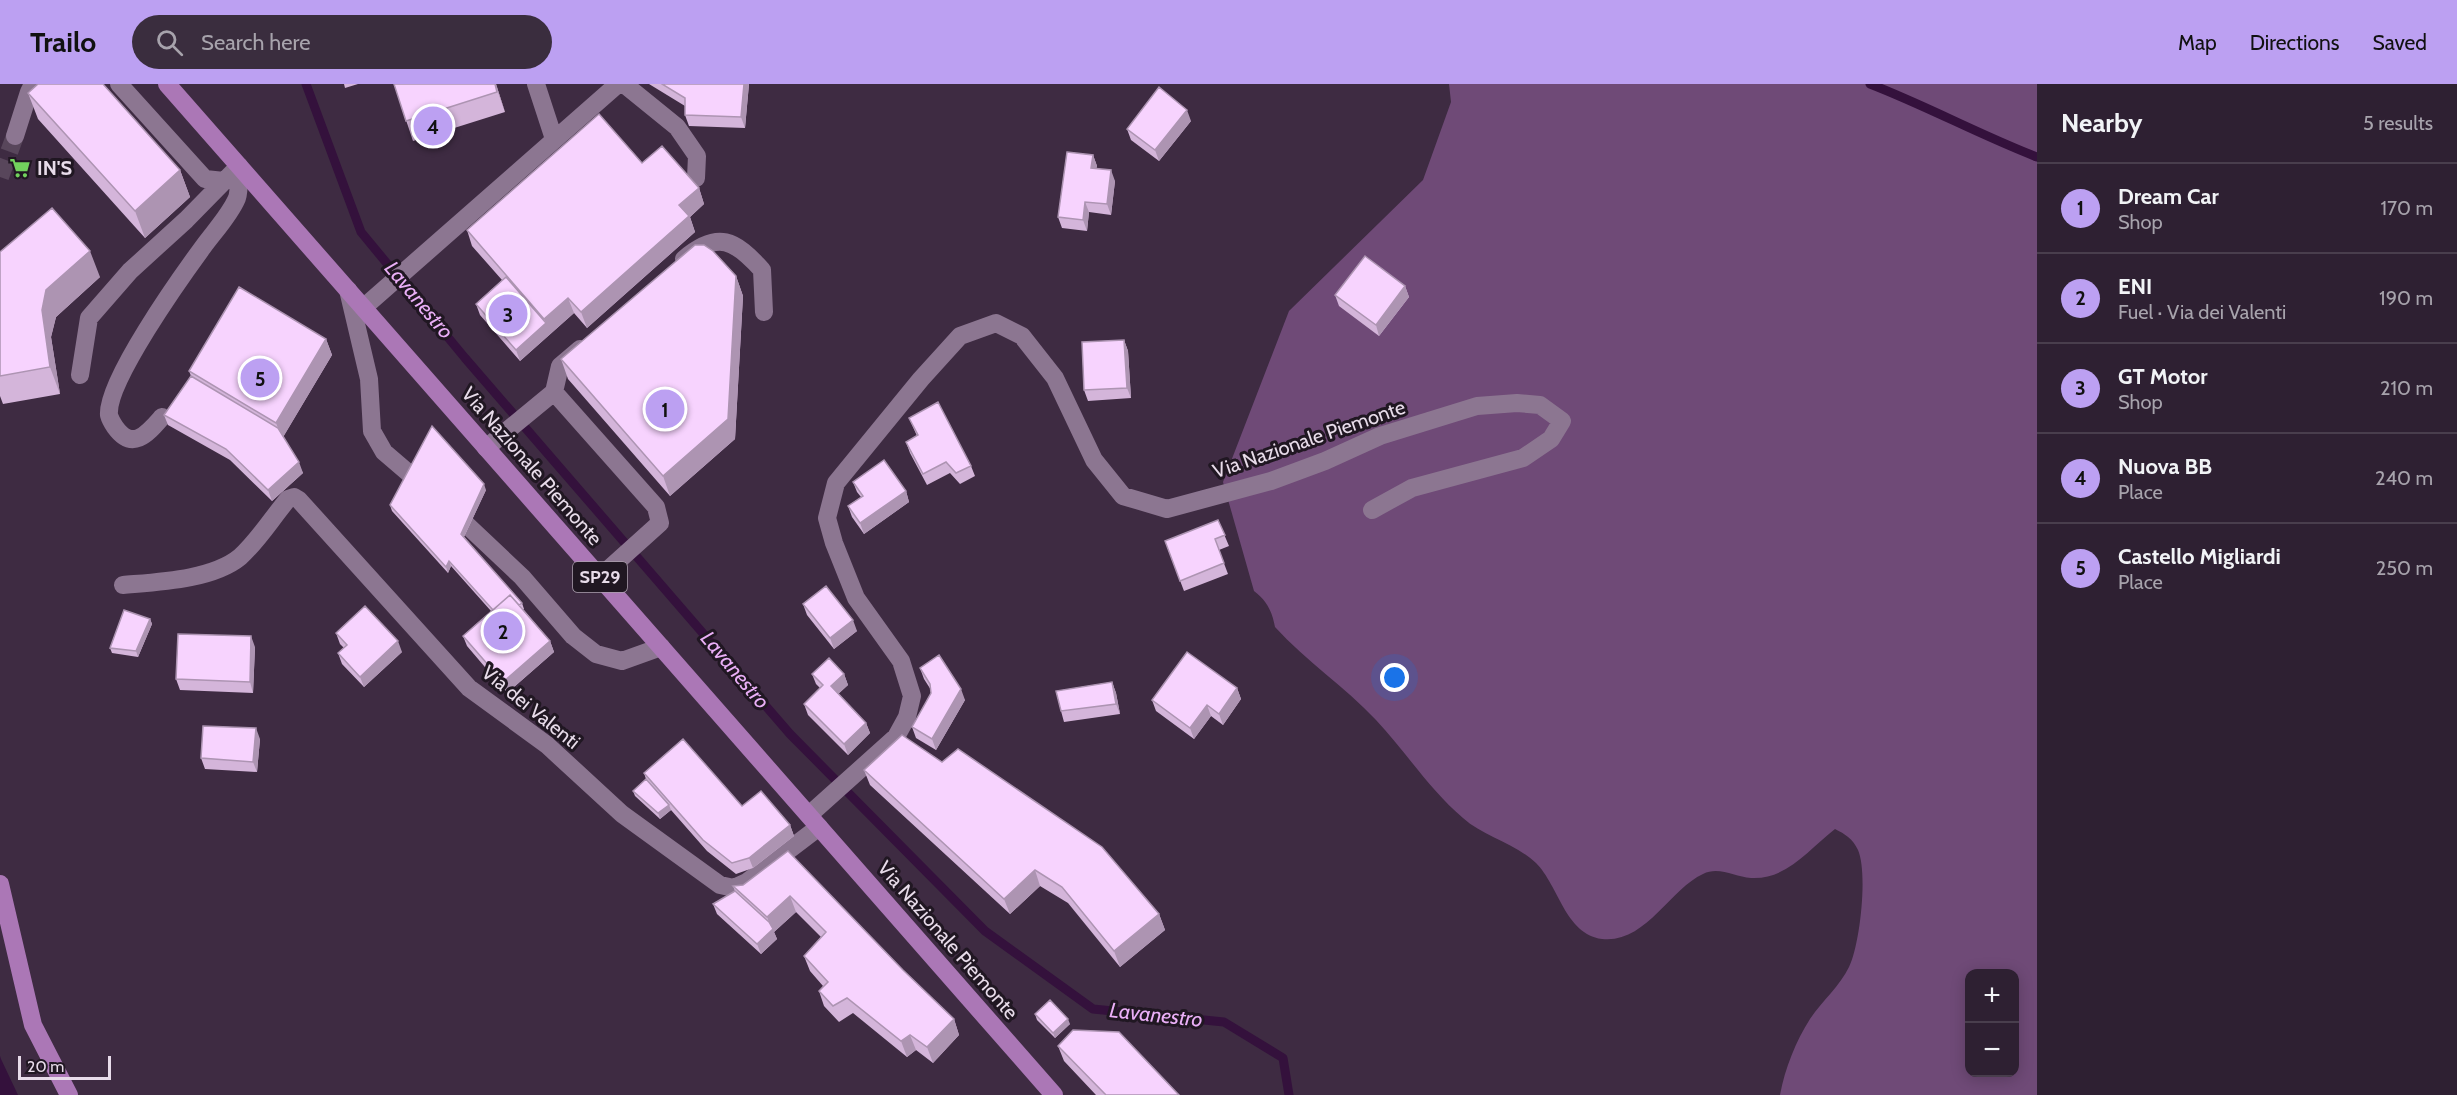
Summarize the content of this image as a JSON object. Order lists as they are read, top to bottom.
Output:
{
  "streets": {
    "main road": ["Via Nazionale Piemonte", "SP29"],
    "street": ["Via dei Valenti"]
  },
  "crossings": [
    ["Via Nazionale Piemonte", "Via dei Valenti"]
  ],
  "water": ["Lavanestro"],
  "places": {
    "supermarket": ["IN'S"]
  },
  "scale_bar": "20 m",
  "page": {
    "header": "Trailo",
    "search": "Search here",
    "nav": ["Map", "Directions", "Saved"],
    "heading": ["Nearby", "5 results"],
    "pins": [
      "4",
      "3",
      "5",
      "1",
      "2"
    ],
    "list": [
      {
        "mark": "1",
        "name": "Dream Car",
        "note": "Shop",
        "value": "170 m"
      },
      {
        "mark": "2",
        "name": "ENI",
        "note": "Fuel · Via dei Valenti",
        "value": "190 m"
      },
      {
        "mark": "3",
        "name": "GT Motor",
        "note": "Shop",
        "value": "210 m"
      },
      {
        "mark": "4",
        "name": "Nuova BB",
        "note": "Place",
        "value": "240 m"
      },
      {
        "mark": "5",
        "name": "Castello Migliardi",
        "note": "Place",
        "value": "250 m"
      }
    ],
    "map_buttons": ["+", "−"],
    "scale": "20 m"
  }
}
